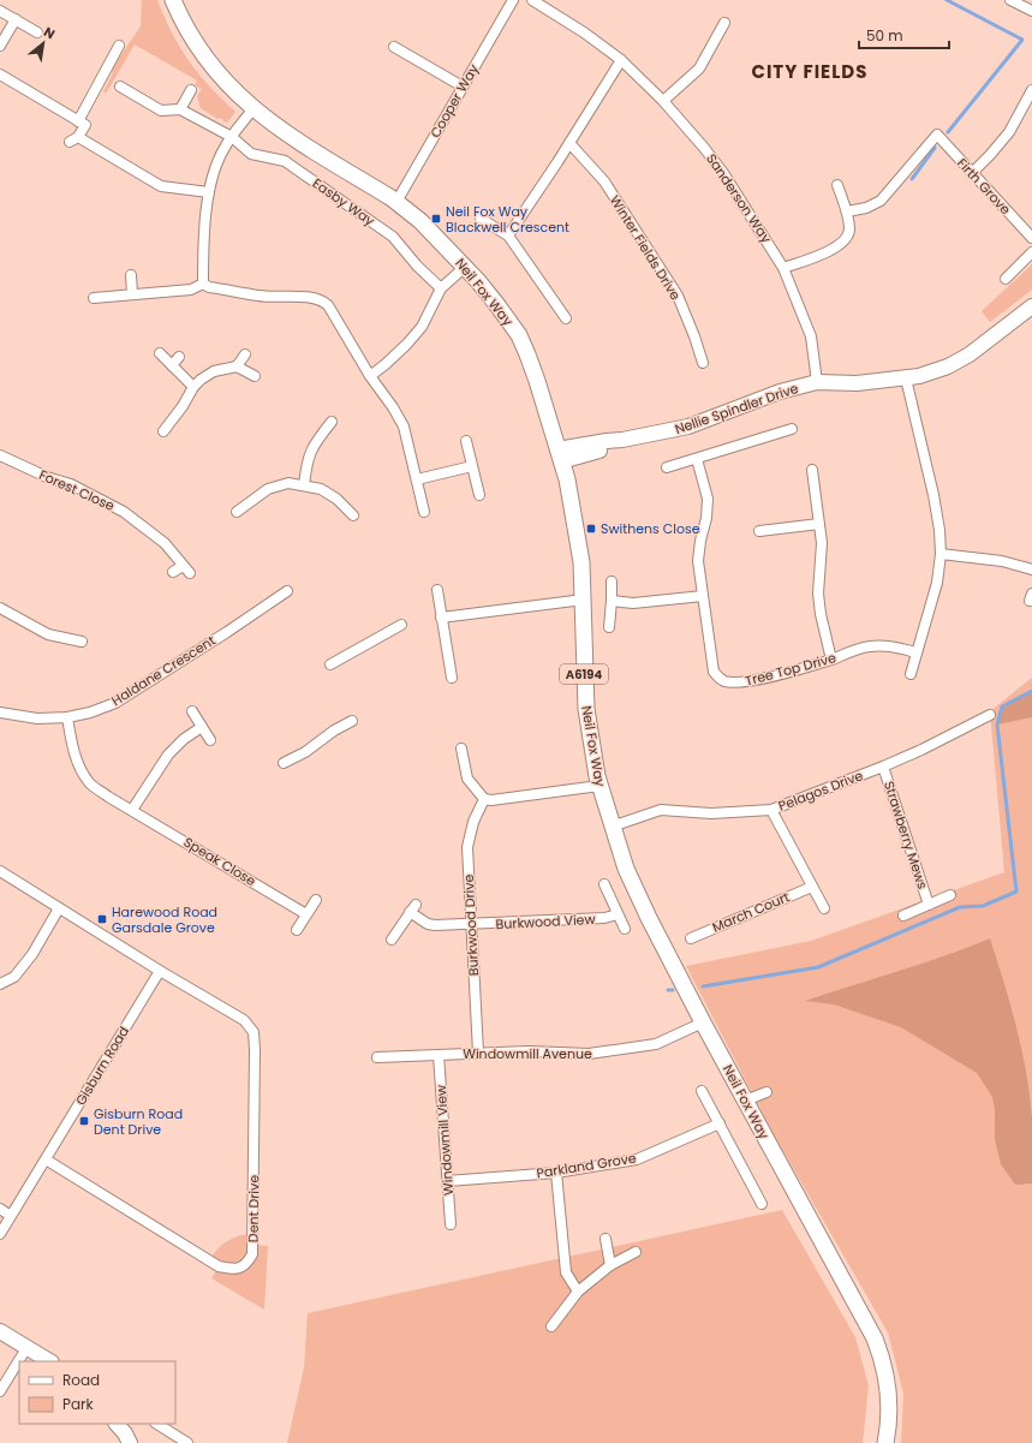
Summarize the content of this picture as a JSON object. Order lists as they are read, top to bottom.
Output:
{
  "streets": {
    "main road": ["Neil Fox Way", "A6194"],
    "street": [
      "Cooper Way",
      "Firth Grove",
      "Sanderson Way",
      "Easby Way",
      "Winter Fields Drive",
      "Nellie Spindler Drive",
      "Forest Close",
      "Tree Top Drive",
      "Haldane Crescent",
      "Pelagos Drive",
      "Strawberry Mews",
      "Speak Close",
      "March Court",
      "Burkwood View",
      "Burkwood Drive",
      "Windowmill Avenue",
      "Gisburn Road",
      "Windowmill View",
      "Parkland Grove",
      "Dent Drive"
    ]
  },
  "crossings": [
    ["Cooper Way", "Neil Fox Way"],
    ["Sanderson Way", "Nellie Spindler Drive"],
    ["Neil Fox Way", "Nellie Spindler Drive"],
    ["Neil Fox Way", "Pelagos Drive"],
    ["Neil Fox Way", "Windowmill Avenue"],
    ["Haldane Crescent", "Speak Close"],
    ["Pelagos Drive", "Strawberry Mews"],
    ["Burkwood View", "Burkwood Drive"],
    ["Burkwood Drive", "Windowmill Avenue"],
    ["Windowmill Avenue", "Windowmill View"],
    ["Gisburn Road", "Dent Drive"],
    ["Windowmill View", "Parkland Grove"]
  ],
  "districts": ["CITY FIELDS"],
  "places": {
    "transit": [
      "Neil Fox Way Blackwell Crescent",
      "Swithens Close",
      "Harewood Road Garsdale Grove",
      "Gisburn Road Dent Drive"
    ]
  },
  "legend": ["Road", "Park"],
  "scale_bar": "50 m",
  "north": "top right"
}
